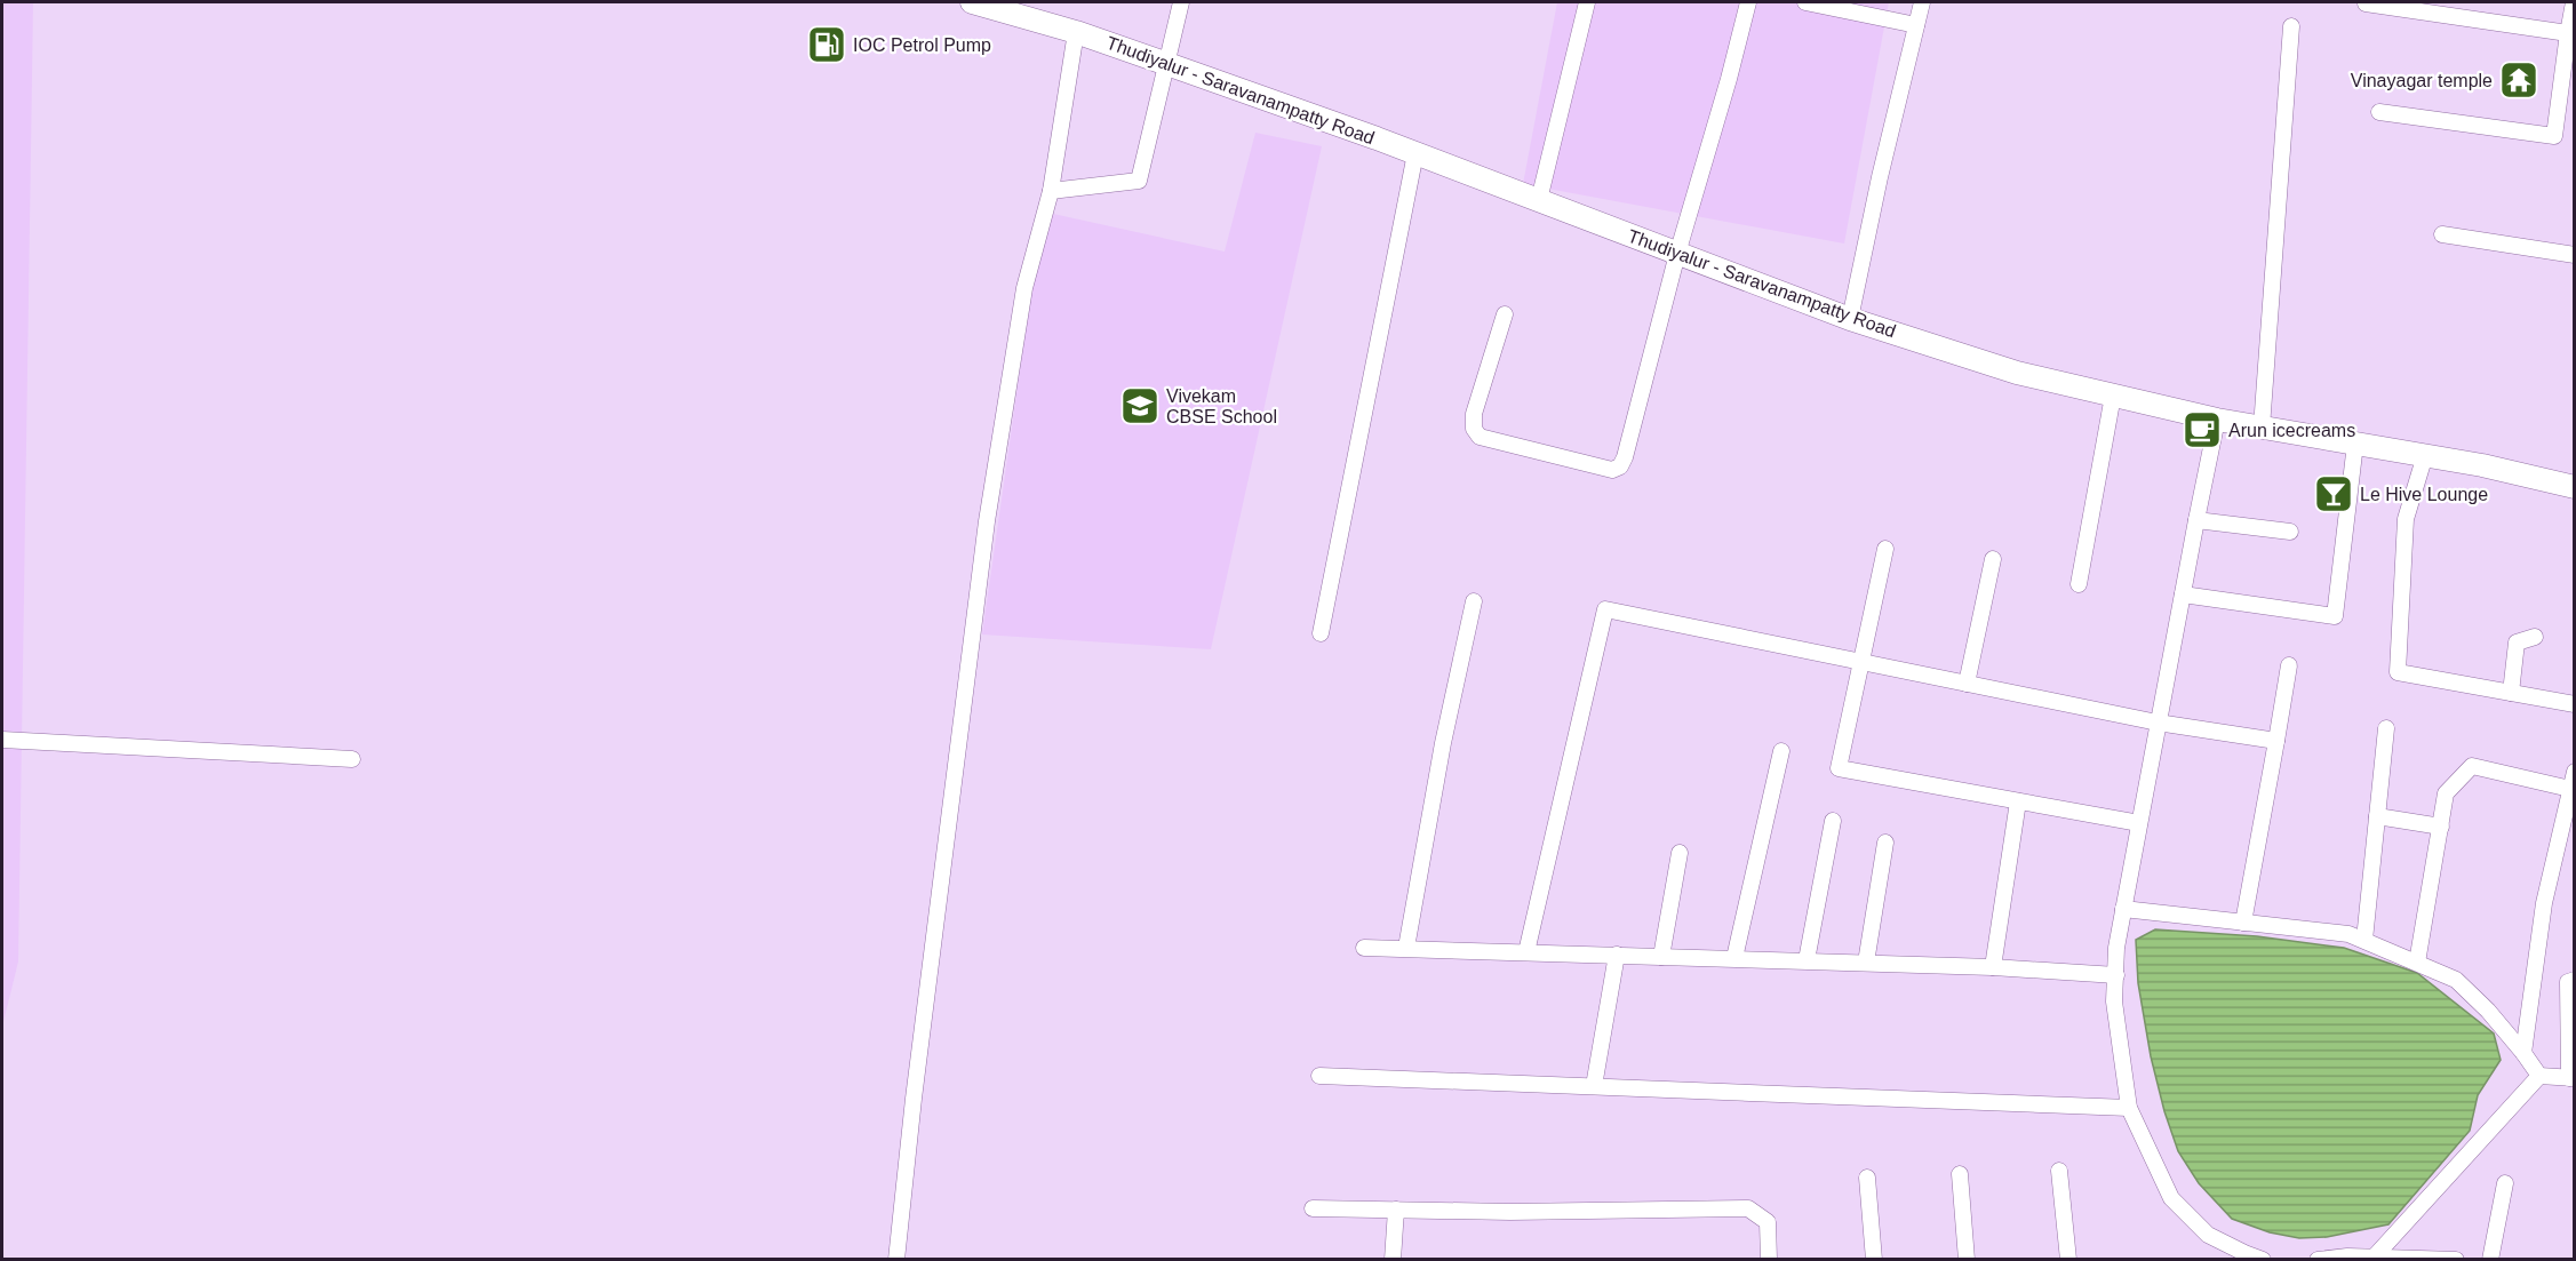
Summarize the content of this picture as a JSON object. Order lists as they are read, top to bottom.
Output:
{
  "streets": {
    "main road": ["Thudiyalur - Saravanampatty Road"]
  },
  "places": {
    "fuel station": ["IOC Petrol Pump"],
    "temple": ["Vinayagar temple"],
    "school or university": ["Vivekam CBSE School"],
    "cafe": ["Arun icecreams"],
    "bar": ["Le Hive Lounge"]
  }
}
